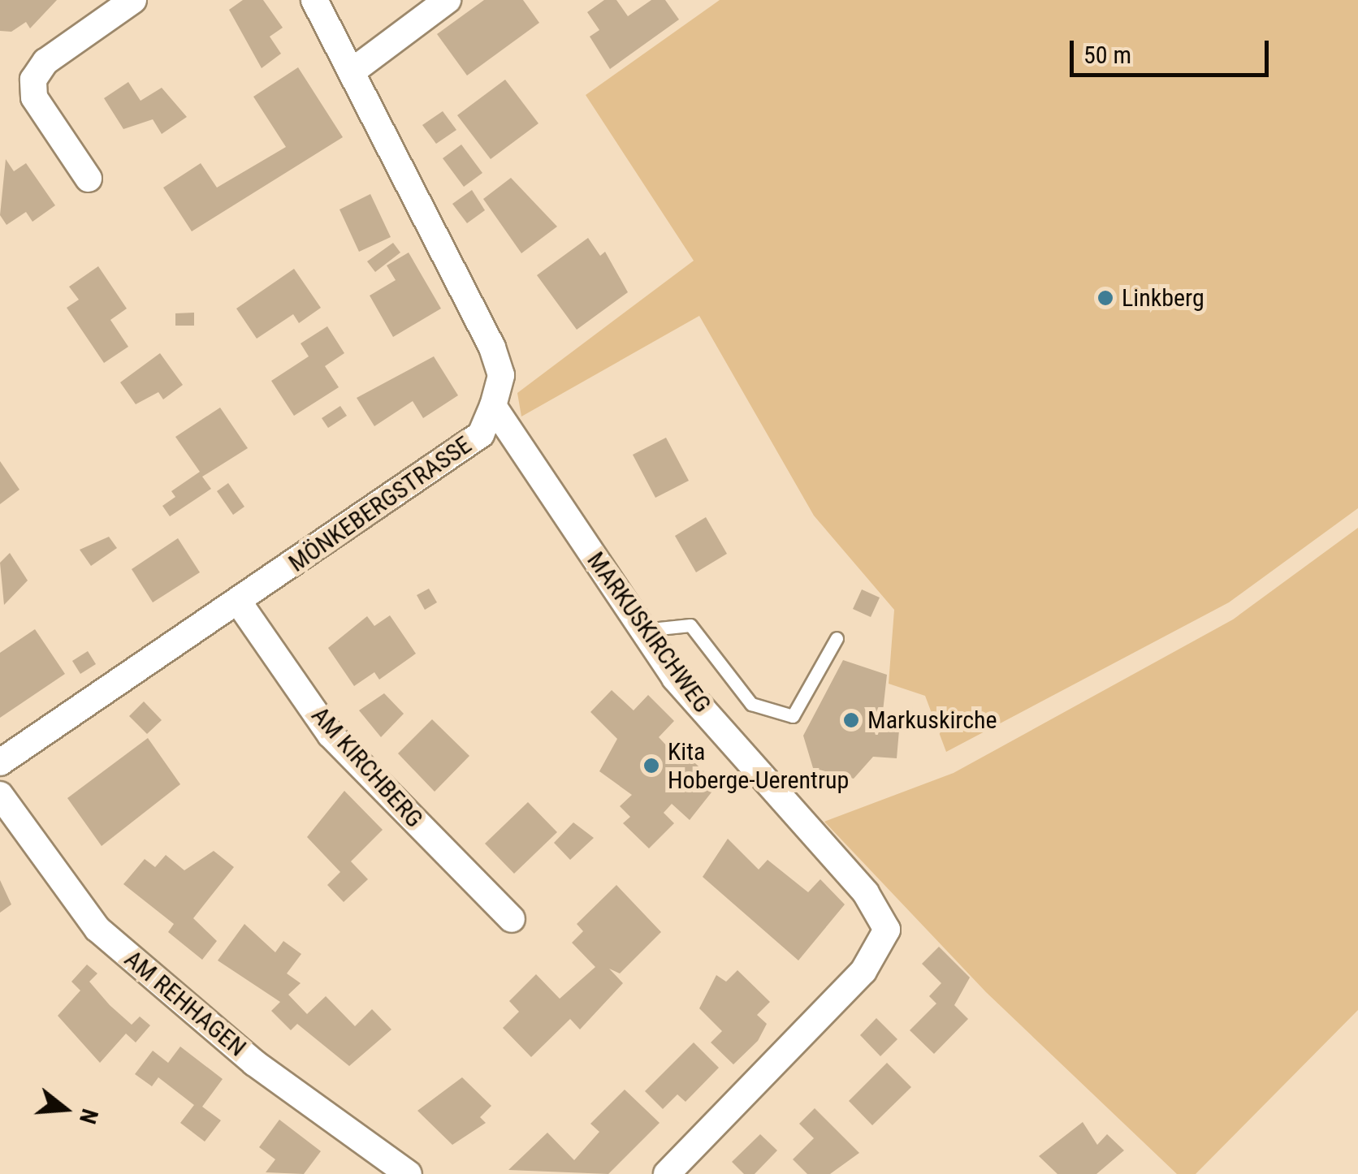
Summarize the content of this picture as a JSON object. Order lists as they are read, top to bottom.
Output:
{
  "streets": {
    "street": [
      "MÖNKEBERGSTRASSE",
      "MARKUSKIRCHWEG",
      "AM KIRCHBERG",
      "AM REHHAGEN"
    ]
  },
  "crossings": [
    ["MÖNKEBERGSTRASSE", "MARKUSKIRCHWEG"],
    ["MÖNKEBERGSTRASSE", "AM KIRCHBERG"]
  ],
  "places": ["Linkberg", "Markuskirche", "Kita Hoberge-Uerentrup"],
  "scale_bar": "50 m",
  "north": "right"
}
